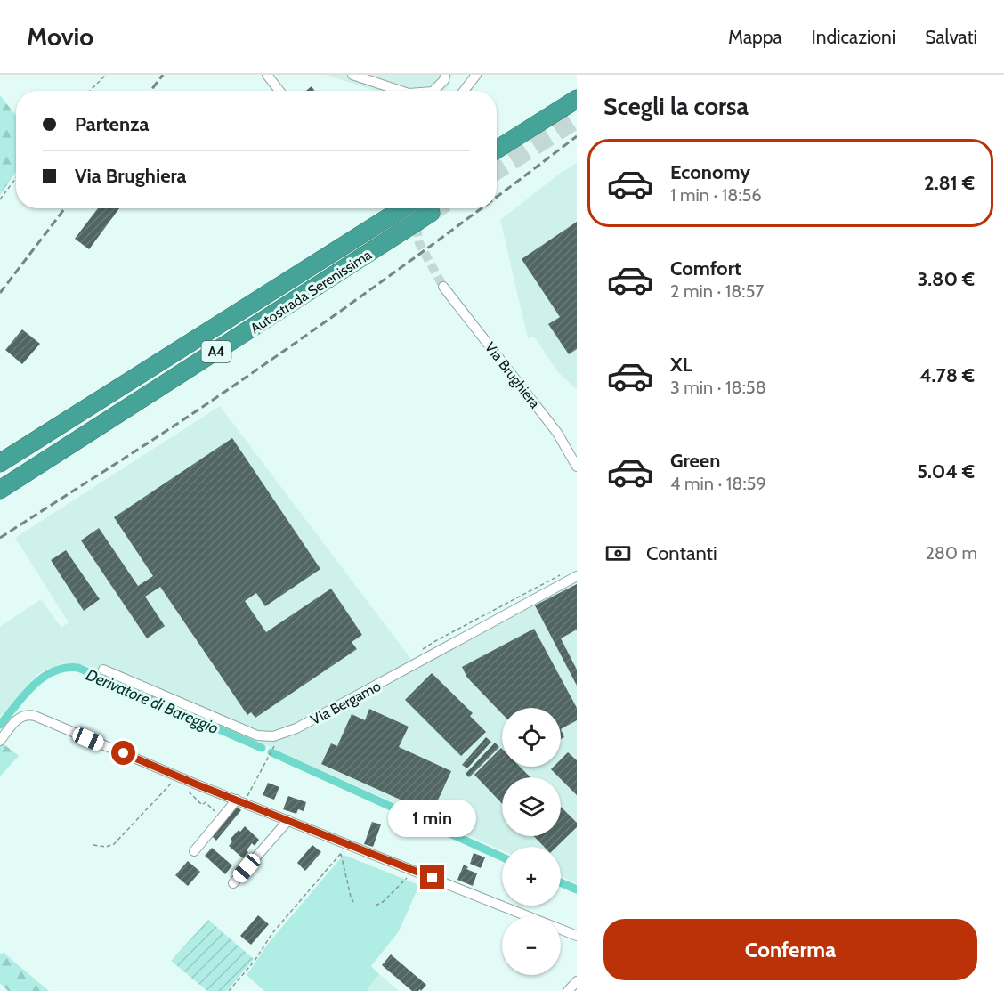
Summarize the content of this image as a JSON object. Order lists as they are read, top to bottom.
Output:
{
  "streets": {
    "highway": ["Autostrada Serenissima", "A4"],
    "street": ["Via Brughiera", "Via Bergamo"]
  },
  "water": ["Derivatore di Bareggio"],
  "page": {
    "header": "Movio",
    "nav": ["Mappa", "Indicazioni", "Salvati"],
    "heading": "Scegli la corsa",
    "banner": ["Partenza", "Via Brughiera"],
    "list": [
      {
        "name": "Economy",
        "note": "1 min · 18:56",
        "value": "2.81 €"
      },
      {
        "name": "Comfort",
        "note": "2 min · 18:57",
        "value": "3.80 €"
      },
      {
        "name": "XL",
        "note": "3 min · 18:58",
        "value": "4.78 €"
      },
      {
        "name": "Green",
        "note": "4 min · 18:59",
        "value": "5.04 €"
      }
    ],
    "pay": ["Contanti", "280 m"],
    "map_buttons": ["+", "−"],
    "bubble": "1 min",
    "buttons": "Conferma"
  }
}
